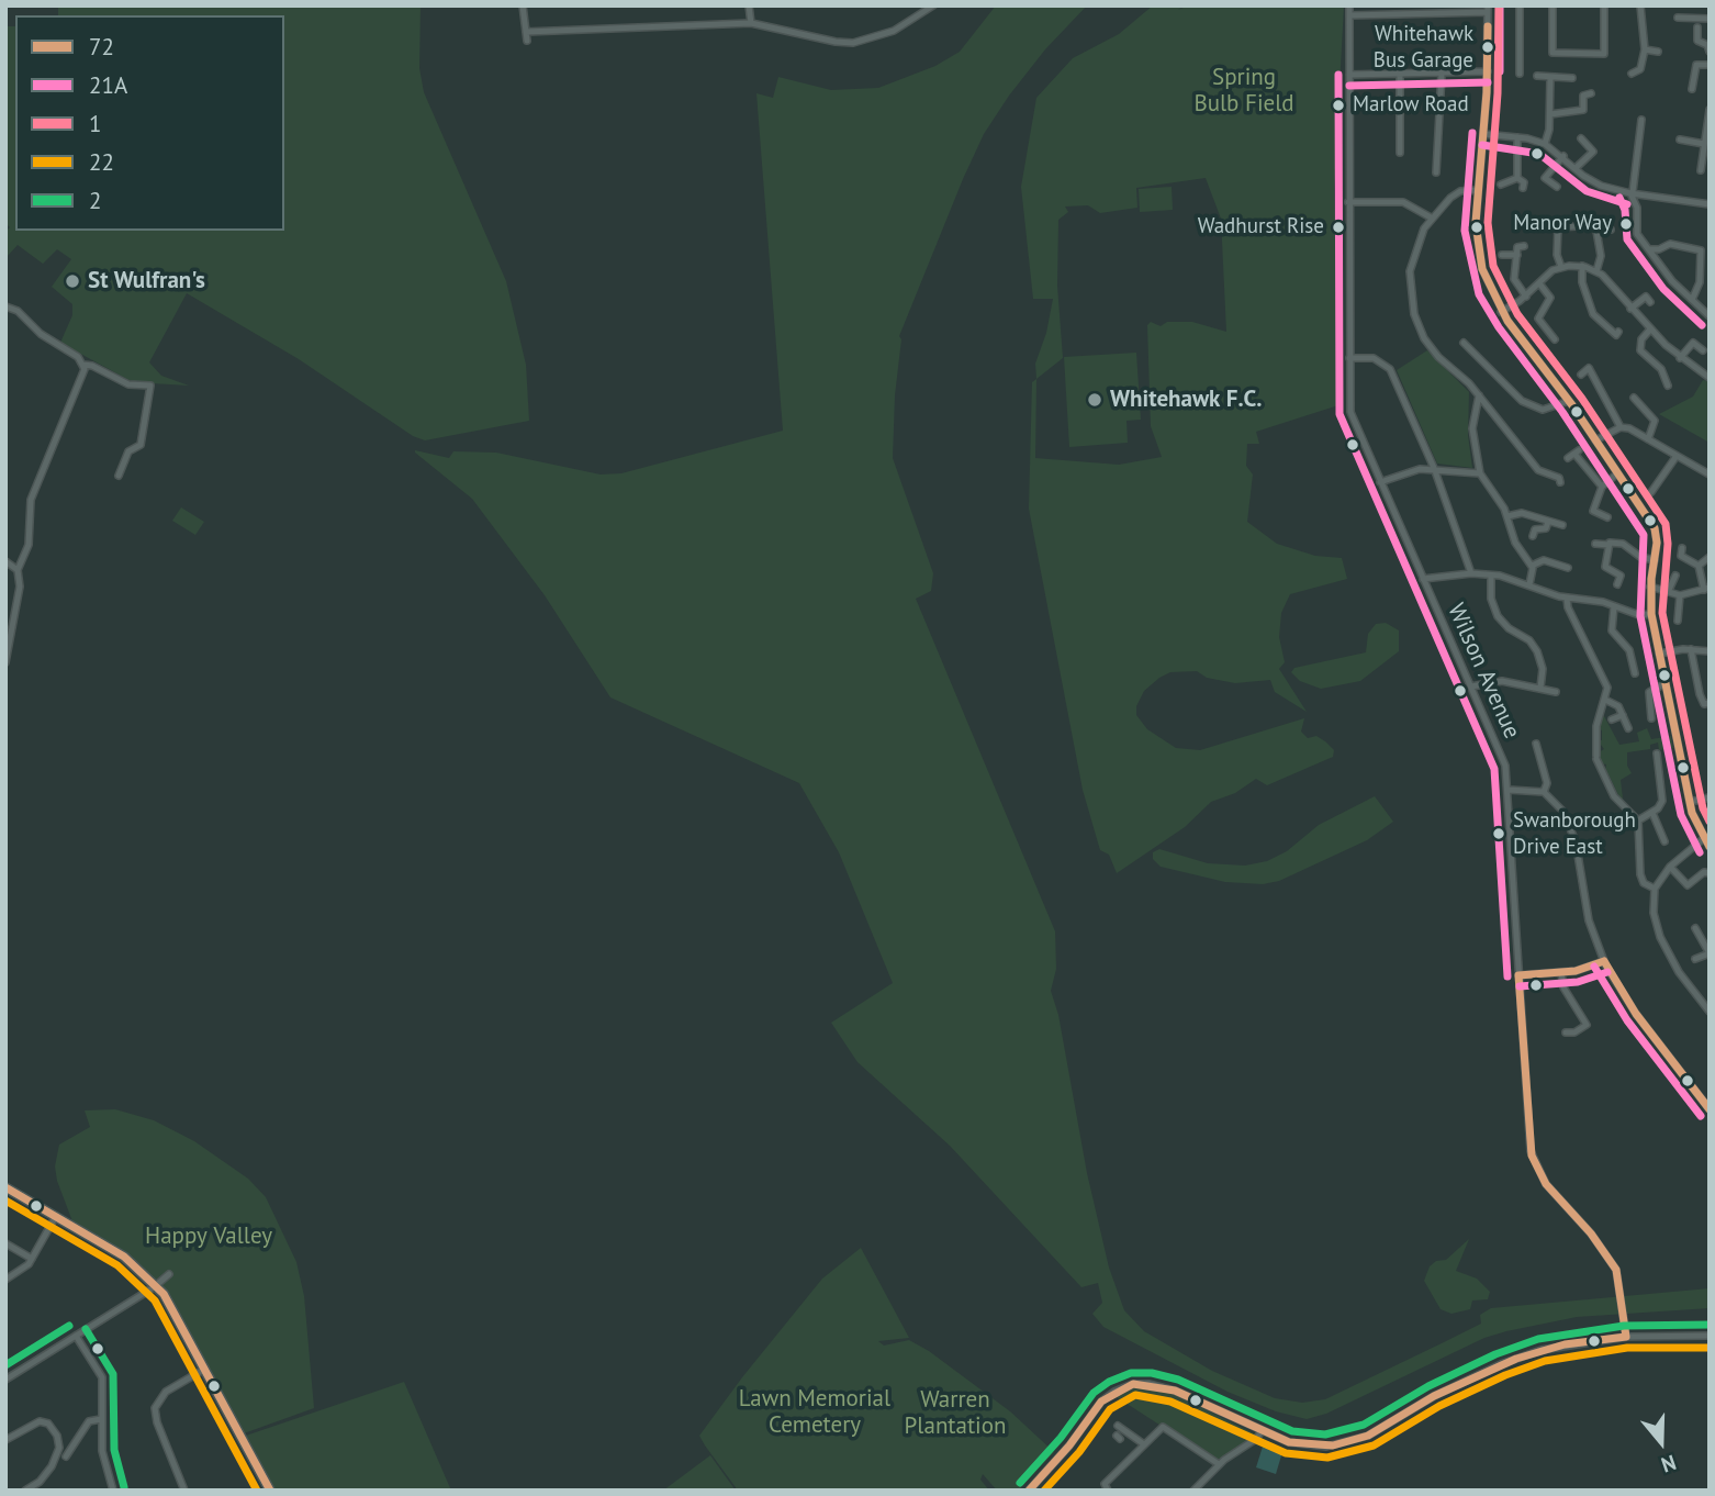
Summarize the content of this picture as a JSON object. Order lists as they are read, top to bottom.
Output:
{
  "streets": {
    "street": ["Wilson Avenue"]
  },
  "parks": [
    "Spring Bulb Field",
    "Happy Valley",
    "Lawn Memorial Cemetery",
    "Warren Plantation"
  ],
  "places": [
    "Whitehawk Bus Garage",
    "Marlow Road",
    "Manor Way",
    "Wadhurst Rise",
    "St Wulfran's",
    "Whitehawk F.C.",
    "Swanborough Drive East"
  ],
  "lines": [
    "transit line 21A",
    "transit line 1",
    "transit line 72",
    "transit line 22",
    "transit line 2"
  ],
  "legend": [
    "72",
    "21A",
    "1",
    "22",
    "2"
  ],
  "north": "bottom"
}
